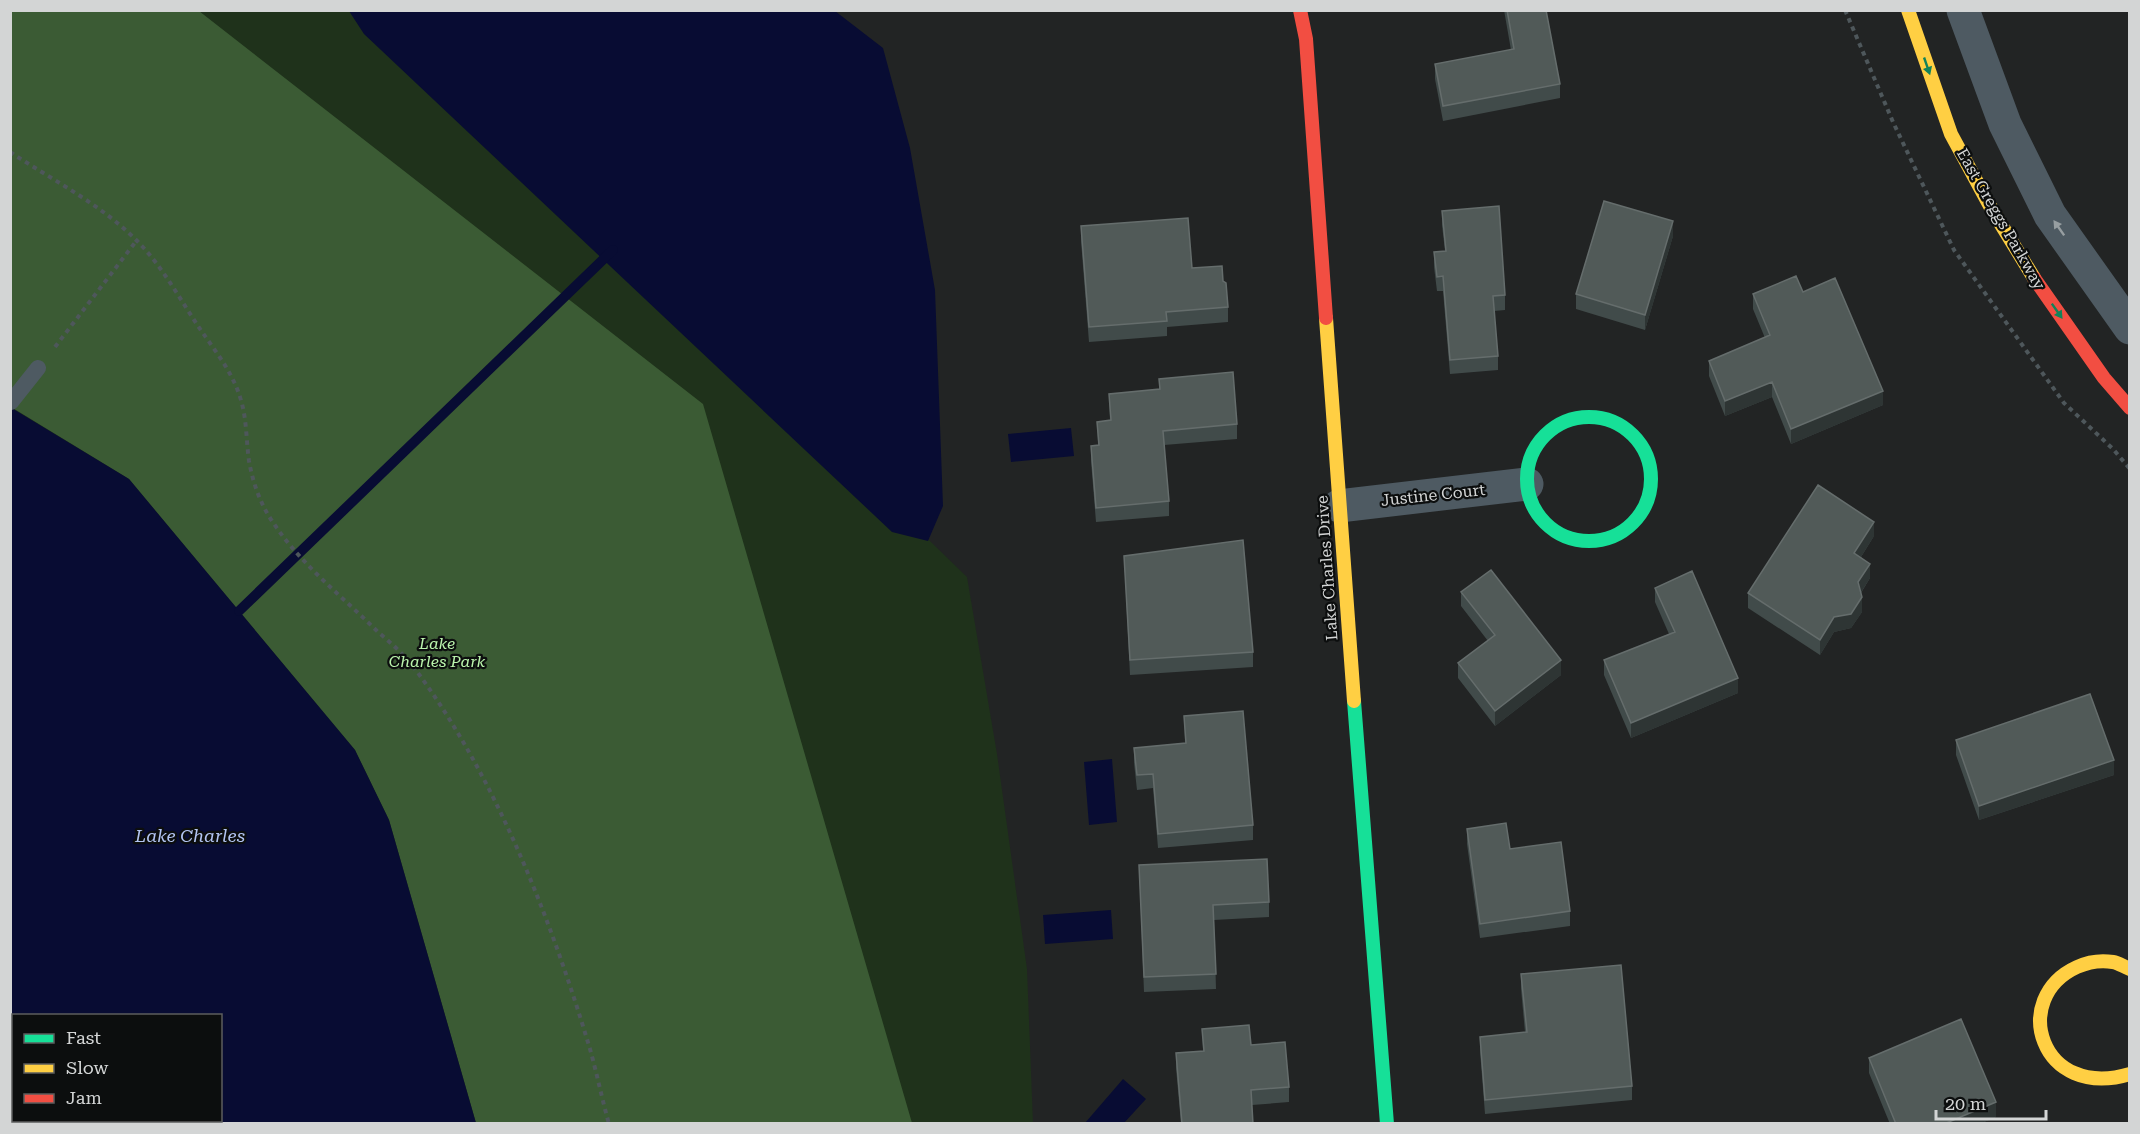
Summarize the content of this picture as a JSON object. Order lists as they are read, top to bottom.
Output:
{
  "streets": {
    "street": ["East Greggs Parkway", "Justine Court", "Lake Charles Drive"]
  },
  "crossings": [
    ["Justine Court", "Lake Charles Drive"]
  ],
  "water": ["Lake Charles"],
  "parks": ["Lake Charles Park"],
  "legend": ["Fast", "Slow", "Jam"],
  "scale_bar": "20 m"
}
